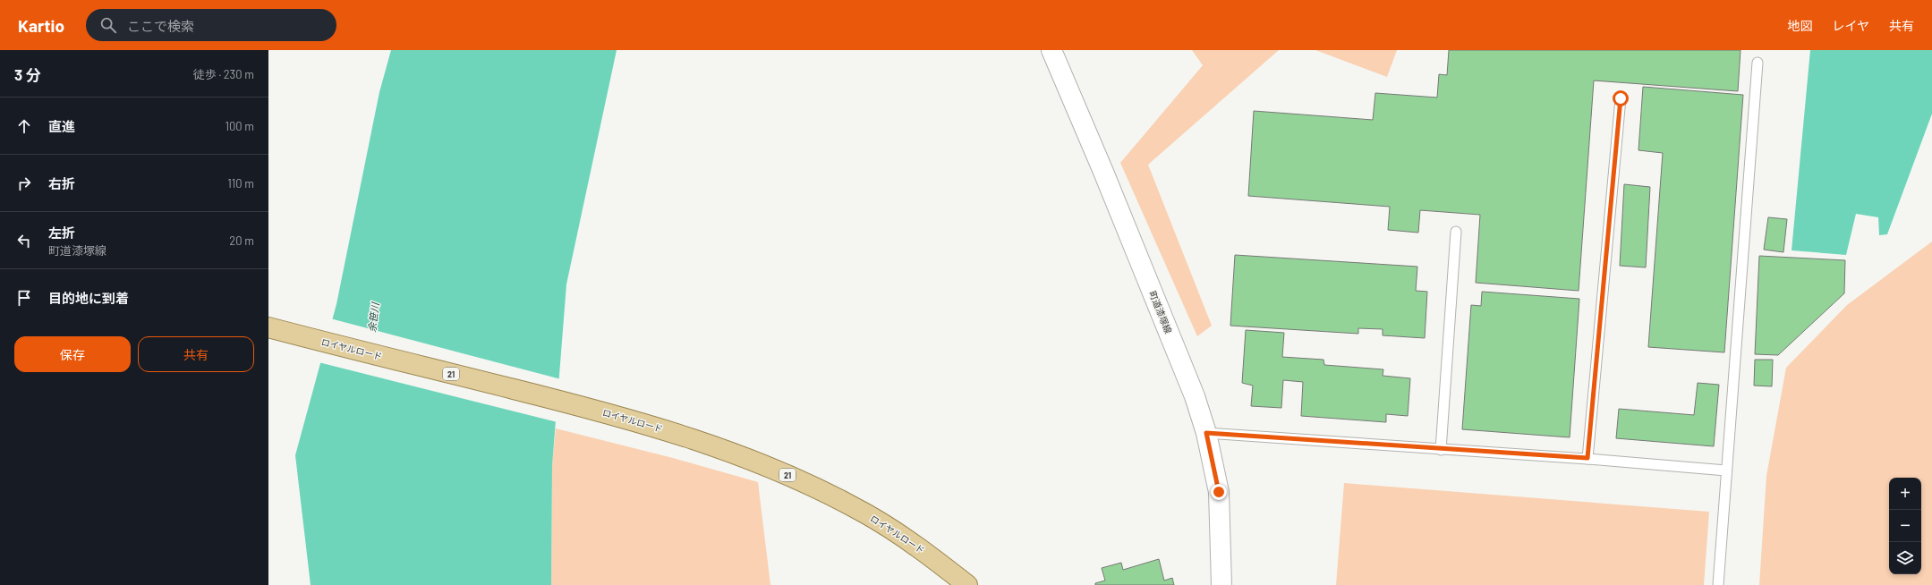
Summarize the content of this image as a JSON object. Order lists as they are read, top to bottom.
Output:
{
  "streets": {
    "main road": ["ロイヤルロード", "21"],
    "street": ["町道漆塚線"]
  },
  "water": ["余笹川"],
  "page": {
    "header": "Kartio",
    "search": "ここで検索",
    "nav": ["地図", "レイヤ", "共有"],
    "heading": ["3 分", "徒歩 · 230 m"],
    "list": [
      ["直進", "100 m"],
      ["右折", "110 m"],
      ["左折", "町道漆塚線", "20 m"],
      "目的地に到着"
    ],
    "buttons": ["保存", "共有"],
    "map_buttons": ["+", "−"]
  }
}
